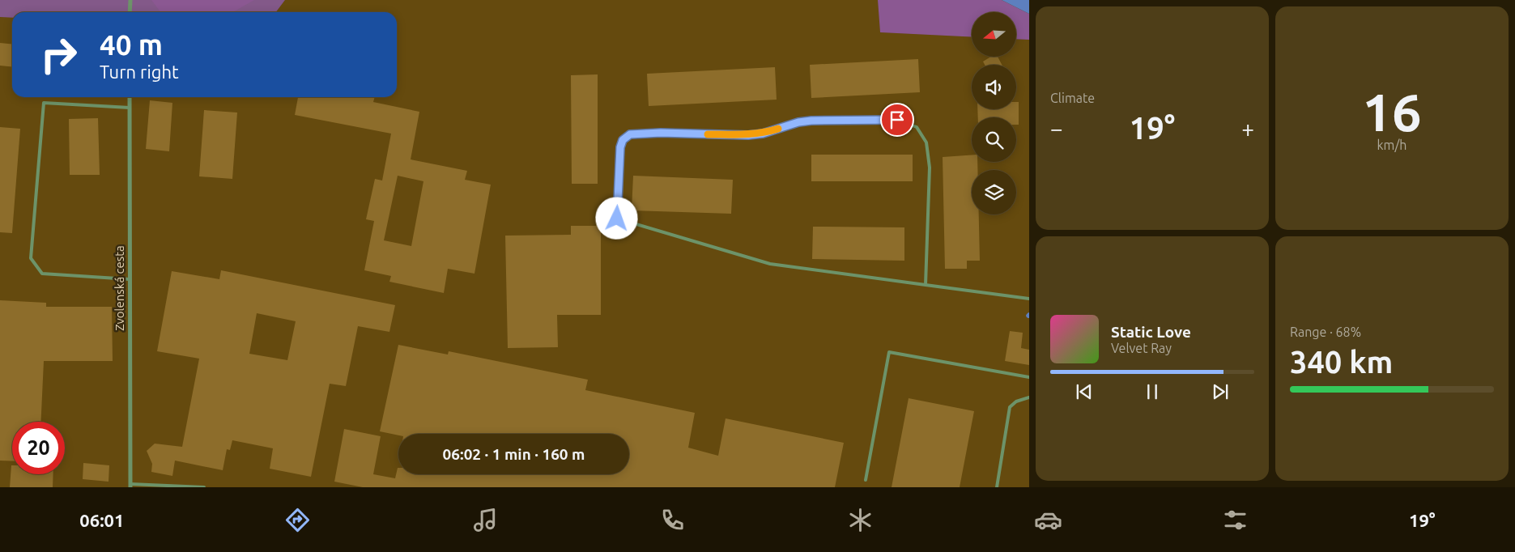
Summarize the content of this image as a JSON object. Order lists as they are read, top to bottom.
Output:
{
  "streets": {
    "street": ["Zvolenská cesta"]
  },
  "north": "left",
  "page": {
    "tile": [
      "Climate",
      ["16", "km/h"],
      ["Range · 68%", "340 km"]
    ],
    "turn": ["40 m", "Turn right"],
    "heat": ["−", "19°", "+"],
    "song": ["Static Love", "Velvet Ray"],
    "limit": "20",
    "trip": "06:02 · 1 min · 160 m",
    "tabs": ["06:01", "19°"]
  }
}
